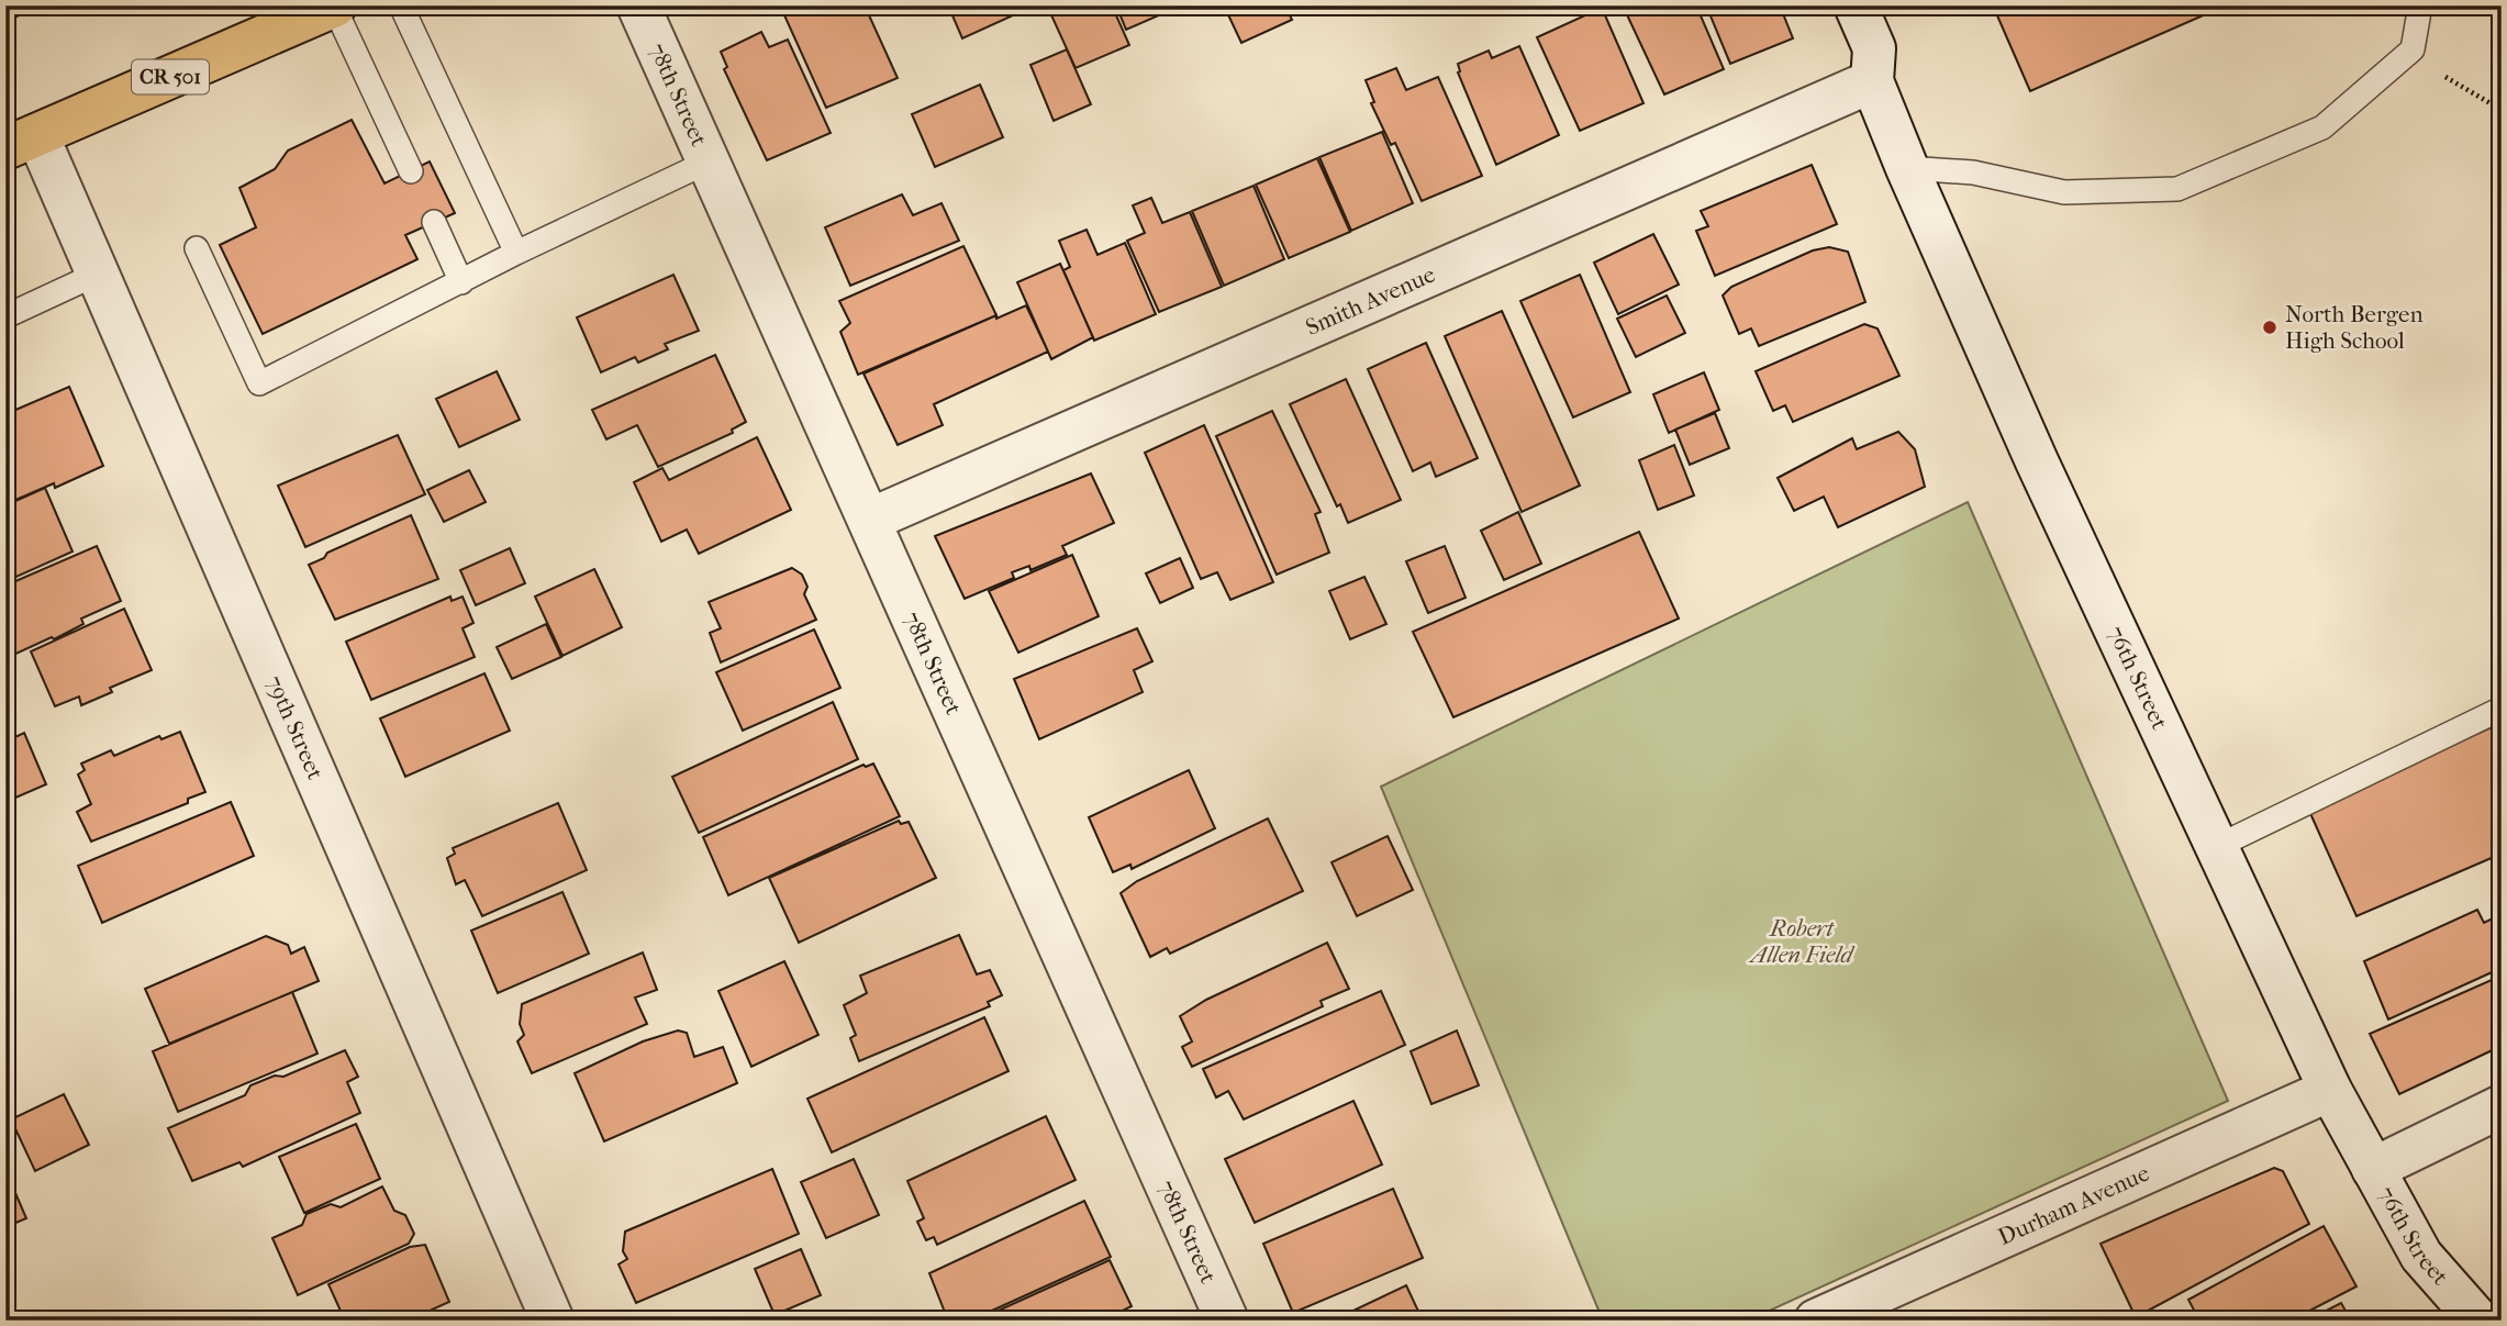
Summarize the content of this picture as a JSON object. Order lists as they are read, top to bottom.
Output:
{
  "streets": {
    "main road": ["CR 501"],
    "street": [
      "78th Street",
      "Smith Avenue",
      "76th Street",
      "79th Street",
      "Durham Avenue"
    ]
  },
  "crossings": [
    ["CR 501", "79th Street"],
    ["78th Street", "Smith Avenue"],
    ["Smith Avenue", "76th Street"],
    ["76th Street", "Durham Avenue"]
  ],
  "parks": ["Robert Allen Field"],
  "places": ["North Bergen High School"]
}
